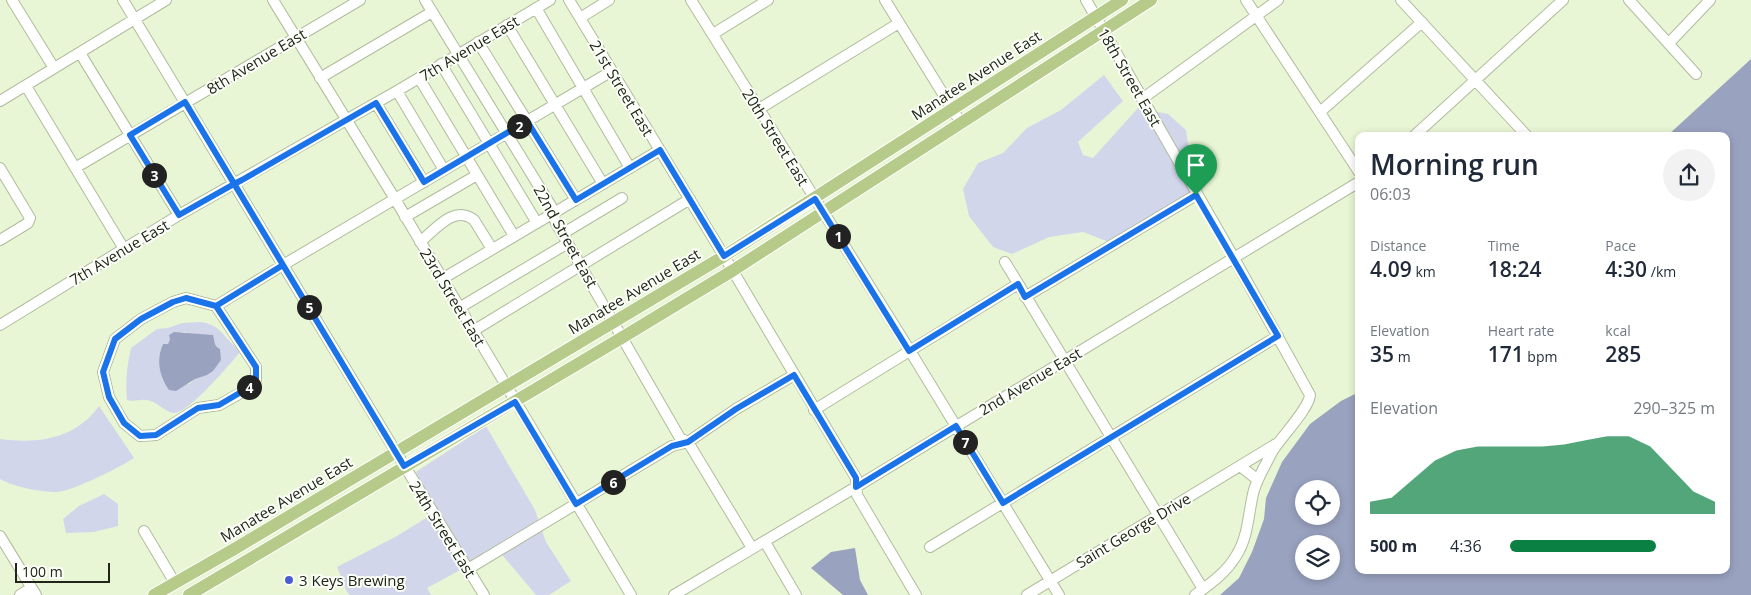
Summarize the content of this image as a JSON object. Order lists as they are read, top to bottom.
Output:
{
  "streets": {
    "main road": ["Manatee Avenue East"],
    "street": [
      "7th Avenue East",
      "8th Avenue East",
      "18th Street East",
      "21st Street East",
      "20th Street East",
      "22nd Street East",
      "23rd Street East",
      "2nd Avenue East",
      "24th Street East",
      "Saint George Drive"
    ]
  },
  "crossings": [
    ["7th Avenue East", "22nd Street East"],
    ["7th Avenue East", "23rd Street East"],
    ["7th Avenue East", "24th Street East"],
    ["8th Avenue East", "23rd Street East"],
    ["8th Avenue East", "24th Street East"],
    ["Manatee Avenue East", "18th Street East"],
    ["Manatee Avenue East", "21st Street East"],
    ["Manatee Avenue East", "20th Street East"],
    ["Manatee Avenue East", "22nd Street East"],
    ["Manatee Avenue East", "23rd Street East"],
    ["Manatee Avenue East", "24th Street East"],
    ["18th Street East", "2nd Avenue East"],
    ["18th Street East", "Saint George Drive"],
    ["21st Street East", "2nd Avenue East"],
    ["20th Street East", "2nd Avenue East"],
    ["20th Street East", "Saint George Drive"],
    ["22nd Street East", "2nd Avenue East"]
  ],
  "places": ["3 Keys Brewing"],
  "scale_bar": "100 m",
  "page": {
    "pins": [
      "2",
      "3",
      "1",
      "5",
      "4",
      "7",
      "6"
    ],
    "heading": ["Morning run", "06:03"],
    "stats": [
      ["Distance", "4.09 km"],
      ["Time", "18:24"],
      ["Pace", "4:30 /km"],
      ["Elevation", "35 m"],
      ["Heart rate", "171 bpm"],
      ["kcal", "285"]
    ],
    "chart": ["Elevation", "290–325 m"],
    "list": [
      {
        "name": "500 m",
        "note": "4:36"
      }
    ],
    "scale": "100 m"
  }
}
